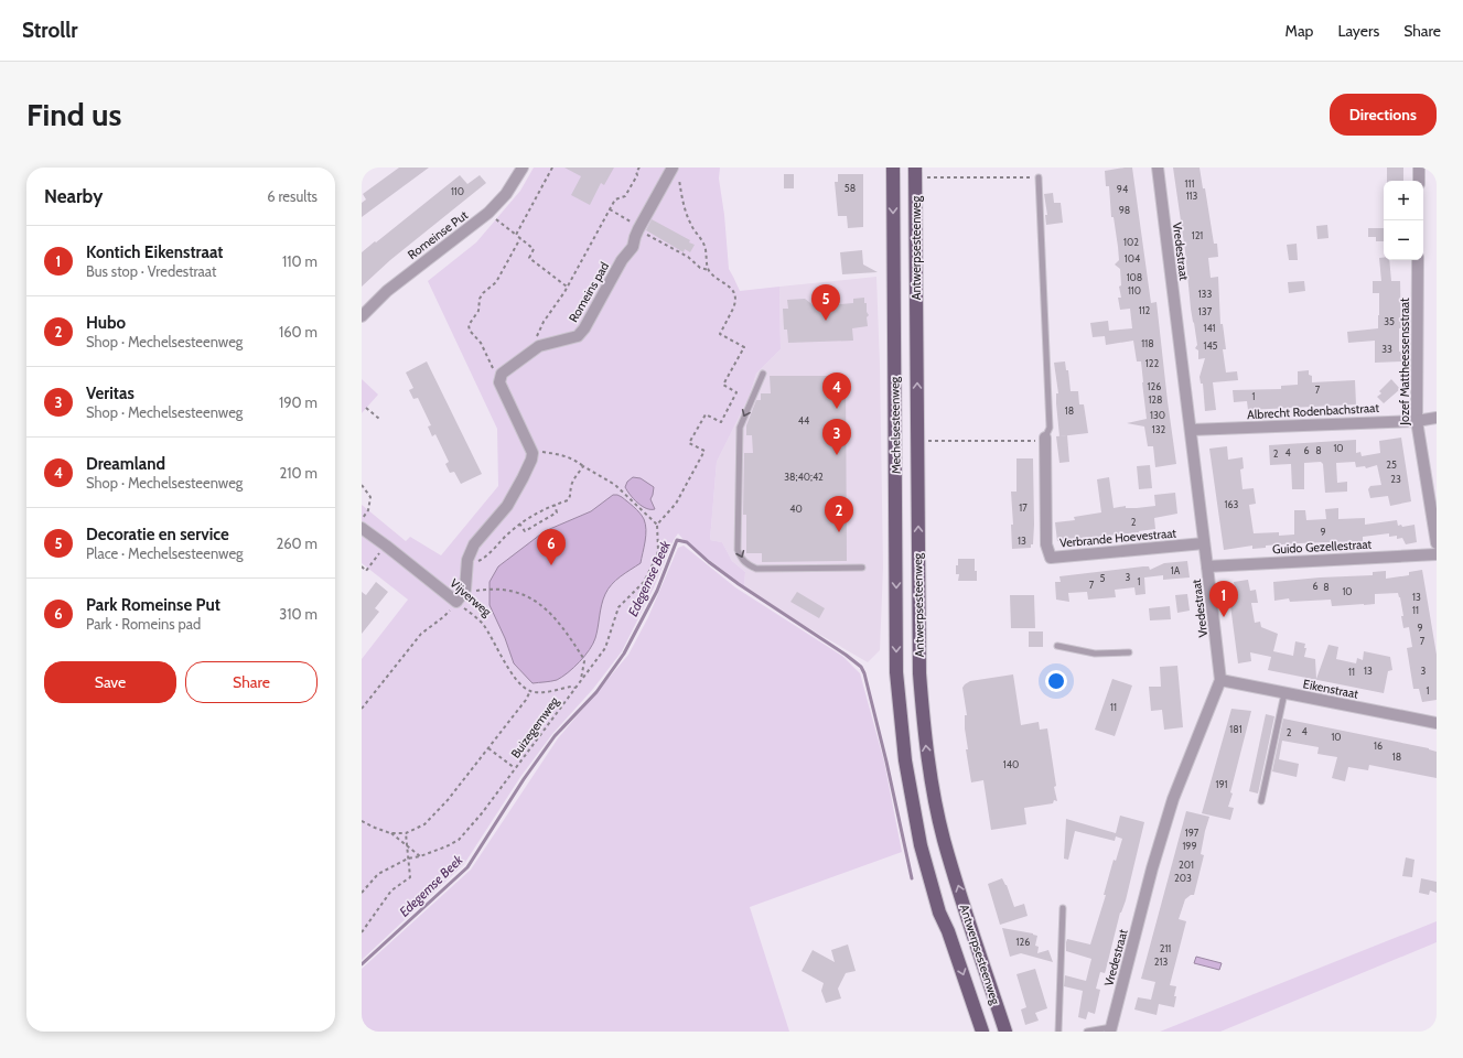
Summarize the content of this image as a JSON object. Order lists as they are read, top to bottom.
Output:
{
  "streets": {
    "main road": ["Antwerpsesteenweg", "Mechelsesteenweg"],
    "street": [
      "Romeinse Put",
      "Vredestraat",
      "Romeins pad",
      "Jozef Mattheessensstraat",
      "Albrecht Rodenbachstraat",
      "Verbrande Hoevestraat",
      "Guido Gezellestraat",
      "Vijverweg",
      "Eikenstraat"
    ],
    "path": ["Buizegemweg"]
  },
  "crossings": [
    ["Antwerpsesteenweg", "Mechelsesteenweg"],
    ["Vredestraat", "Albrecht Rodenbachstraat"],
    ["Vredestraat", "Verbrande Hoevestraat"],
    ["Vredestraat", "Guido Gezellestraat"],
    ["Vredestraat", "Eikenstraat"],
    ["Jozef Mattheessensstraat", "Albrecht Rodenbachstraat"]
  ],
  "one_way": ["Mechelsesteenweg"],
  "water": ["Edegemse Beek"],
  "house_numbers": [
    "111",
    "58",
    "94",
    "110",
    "113",
    "98",
    "121",
    "102",
    "104",
    "108",
    "110",
    "133",
    "112",
    "137",
    "35",
    "141",
    "118",
    "145",
    "33",
    "122",
    "126",
    "7",
    "1",
    "128",
    "18",
    "130",
    "44",
    "132",
    "10",
    "6",
    "8",
    "4",
    "2",
    "25",
    "38;40;42",
    "23",
    "163",
    "17",
    "40",
    "2",
    "9",
    "13",
    "1A",
    "3",
    "5",
    "1",
    "7",
    "6",
    "8",
    "10",
    "13",
    "11",
    "9",
    "7",
    "13",
    "3",
    "11",
    "1",
    "11",
    "181",
    "4",
    "2",
    "10",
    "16",
    "18",
    "140",
    "191",
    "197",
    "199",
    "201",
    "203",
    "126",
    "211",
    "213"
  ],
  "page": {
    "header": "Strollr",
    "nav": ["Map", "Layers", "Share"],
    "buttons": [
      "Directions",
      ["Save", "Share"]
    ],
    "title": "Find us",
    "heading": ["Nearby", "6 results"],
    "map_buttons": ["+", "−"],
    "list": [
      {
        "mark": "1",
        "name": "Kontich Eikenstraat",
        "note": "Bus stop · Vredestraat",
        "value": "110 m"
      },
      {
        "mark": "2",
        "name": "Hubo",
        "note": "Shop · Mechelsesteenweg",
        "value": "160 m"
      },
      {
        "mark": "3",
        "name": "Veritas",
        "note": "Shop · Mechelsesteenweg",
        "value": "190 m"
      },
      {
        "mark": "4",
        "name": "Dreamland",
        "note": "Shop · Mechelsesteenweg",
        "value": "210 m"
      },
      {
        "mark": "5",
        "name": "Decoratie en service",
        "note": "Place · Mechelsesteenweg",
        "value": "260 m"
      },
      {
        "mark": "6",
        "name": "Park Romeinse Put",
        "note": "Park · Romeins pad",
        "value": "310 m"
      }
    ],
    "pins": [
      "5",
      "4",
      "3",
      "2",
      "6",
      "1"
    ]
  }
}
